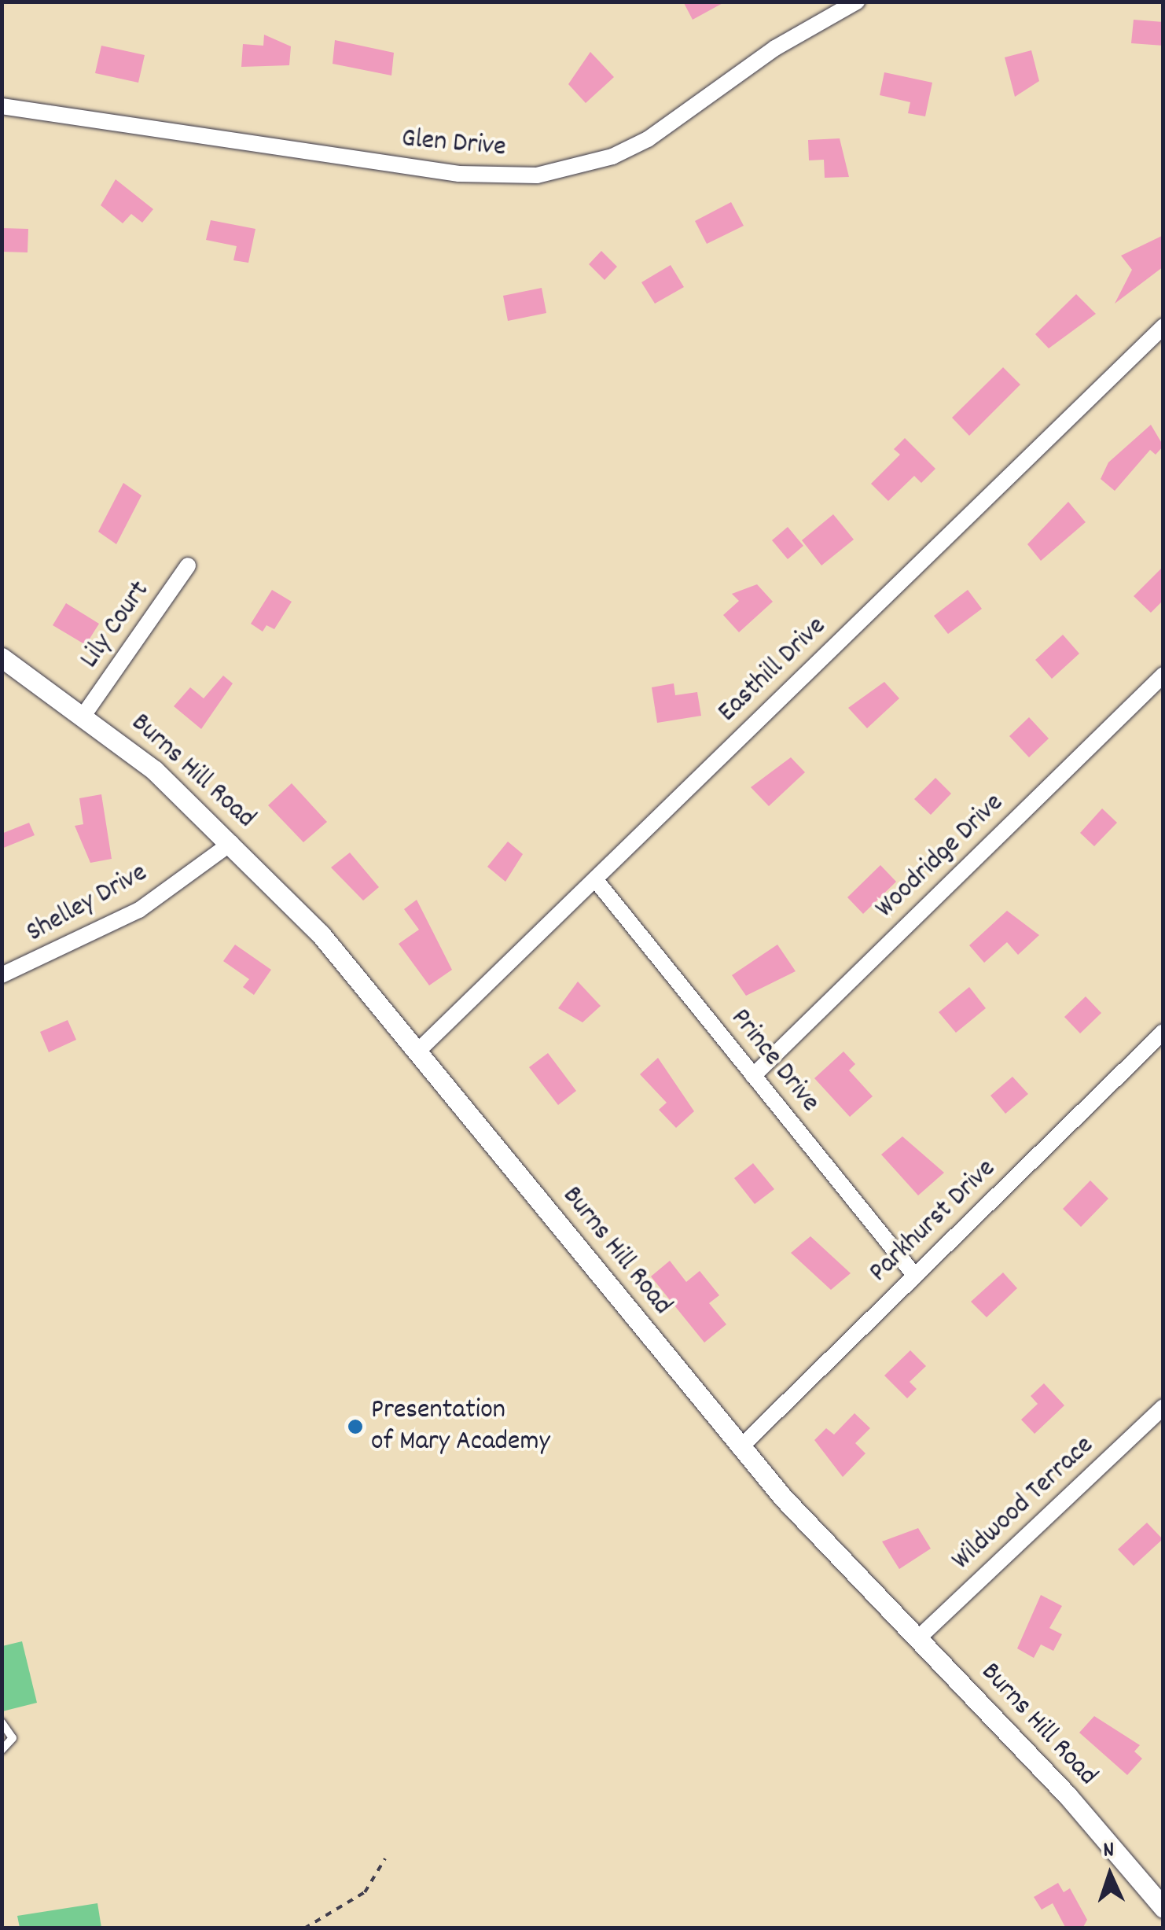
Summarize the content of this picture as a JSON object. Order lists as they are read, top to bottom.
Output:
{
  "streets": {
    "street": [
      "Glen Drive",
      "Lily Court",
      "Easthill Drive",
      "Burns Hill Road",
      "Woodridge Drive",
      "Shelley Drive",
      "Prince Drive",
      "Parkhurst Drive",
      "Wildwood Terrace"
    ]
  },
  "crossings": [
    ["Lily Court", "Burns Hill Road"],
    ["Easthill Drive", "Burns Hill Road"],
    ["Easthill Drive", "Prince Drive"],
    ["Burns Hill Road", "Shelley Drive"],
    ["Burns Hill Road", "Parkhurst Drive"],
    ["Burns Hill Road", "Wildwood Terrace"],
    ["Woodridge Drive", "Prince Drive"],
    ["Prince Drive", "Parkhurst Drive"]
  ],
  "places": ["Presentation of Mary Academy"],
  "north": "top"
}
